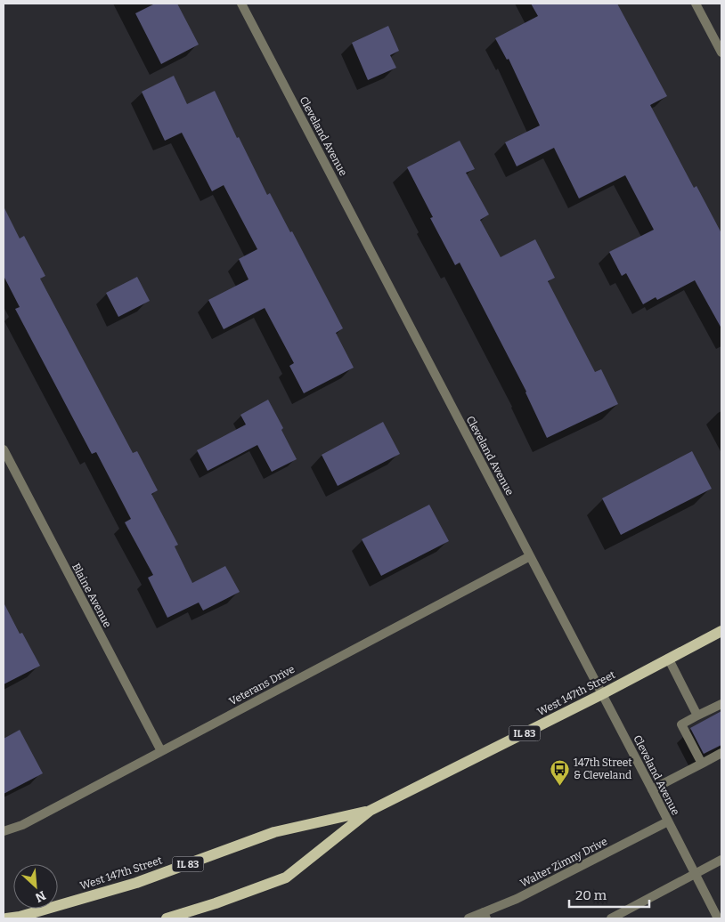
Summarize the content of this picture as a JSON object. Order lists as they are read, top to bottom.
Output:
{
  "streets": {
    "main road": ["West 147th Street", "IL 83"],
    "street": [
      "Cleveland Avenue",
      "Blaine Avenue",
      "Veterans Drive",
      "Walter Zimny Drive"
    ]
  },
  "crossings": [
    ["Cleveland Avenue", "Veterans Drive"],
    ["Cleveland Avenue", "West 147th Street"],
    ["Cleveland Avenue", "Walter Zimny Drive"],
    ["Blaine Avenue", "Veterans Drive"]
  ],
  "places": {
    "bus stop": ["147th Street & Cleveland"]
  },
  "scale_bar": "20 m",
  "north": "bottom right"
}
